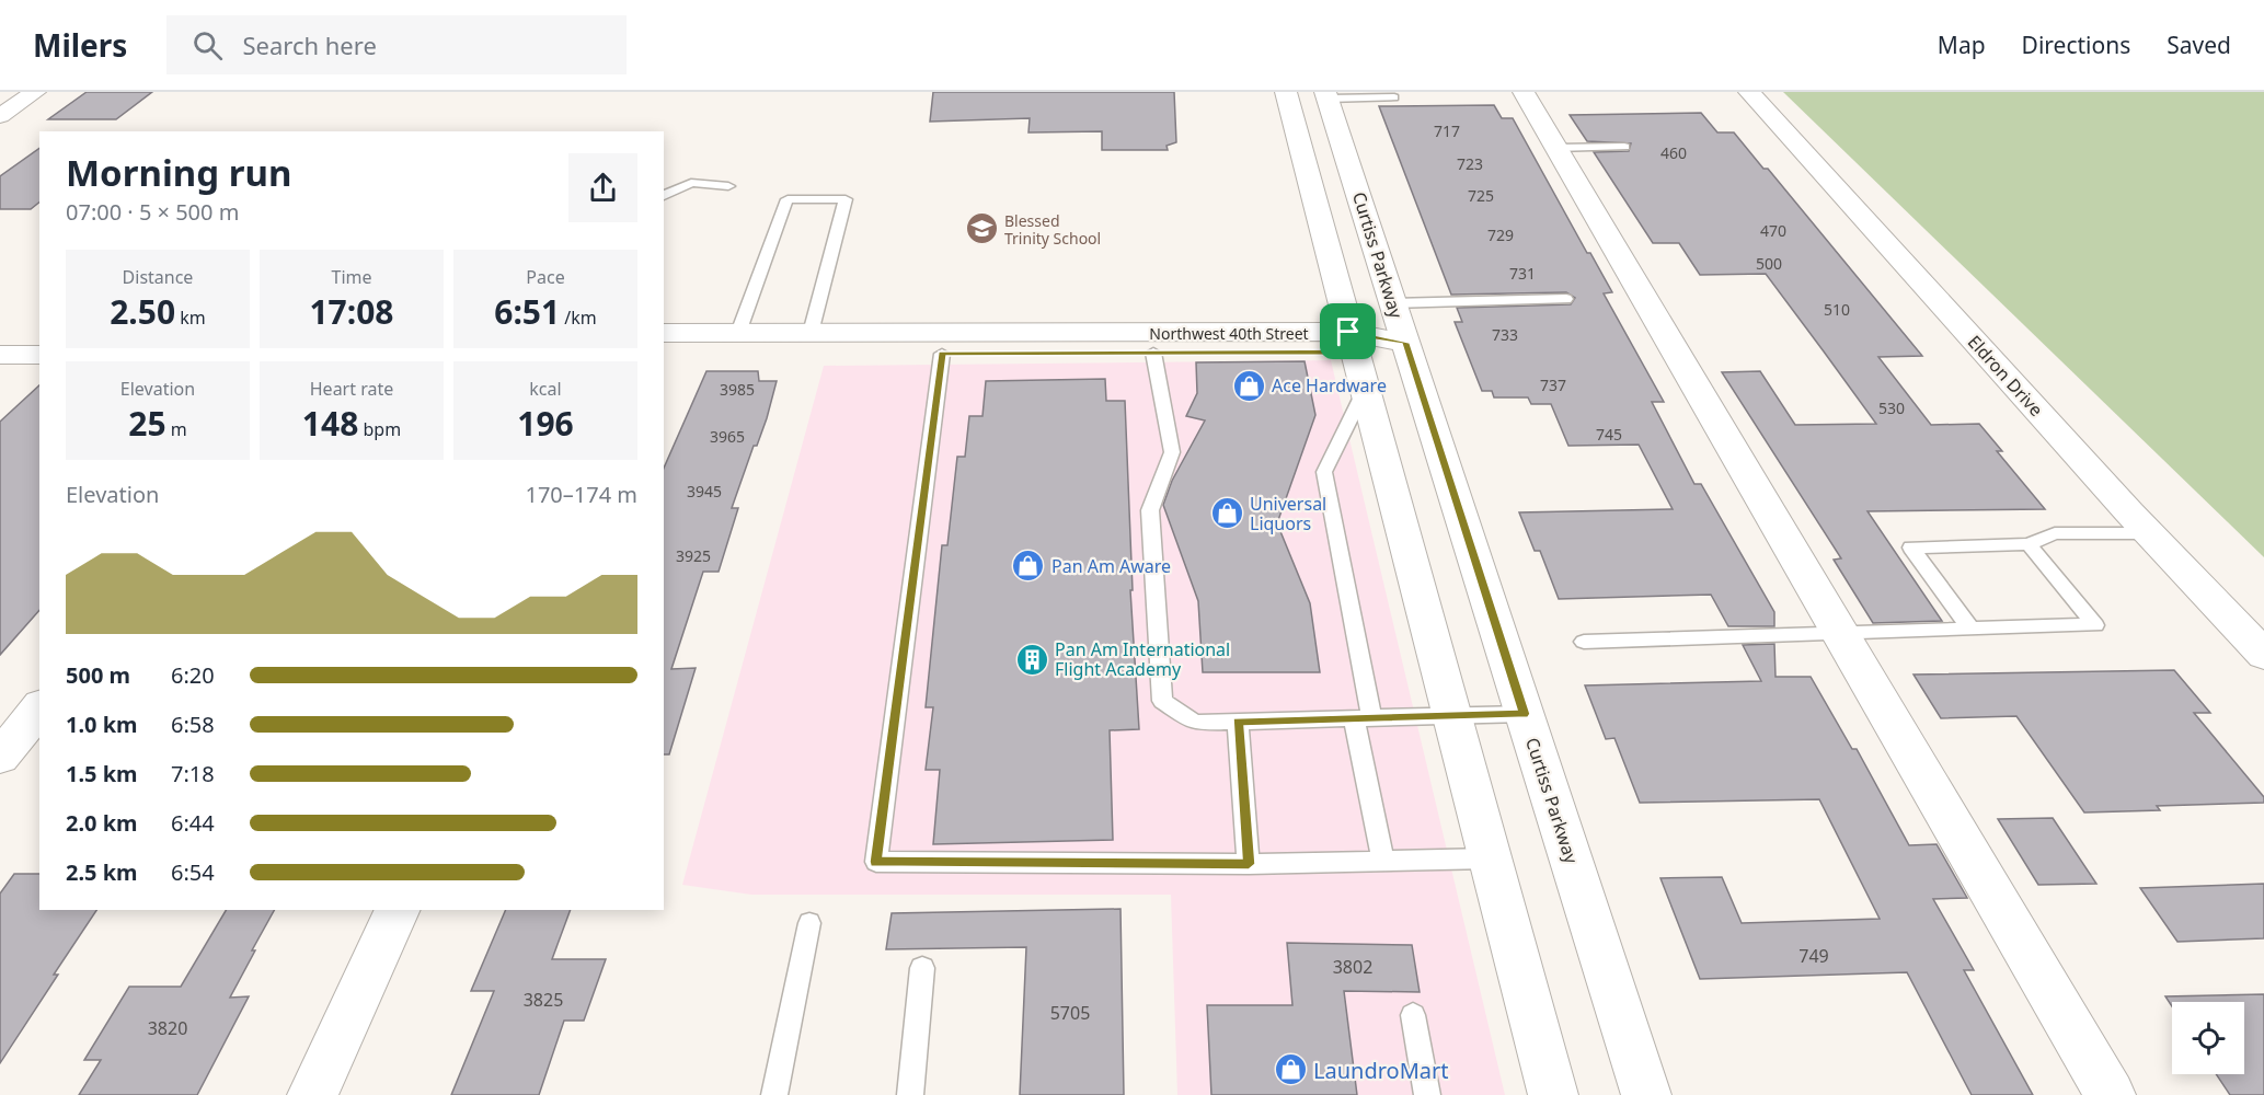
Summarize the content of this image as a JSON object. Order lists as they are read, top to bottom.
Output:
{
  "streets": {
    "street": ["Curtiss Parkway", "Northwest 40th Street", "Eldron Drive"]
  },
  "crossings": [
    ["Curtiss Parkway", "Northwest 40th Street"]
  ],
  "places": {
    "school or university": ["Blessed Trinity School"],
    "shop": [
      "Ace Hardware",
      "Universal Liquors",
      "Pan Am Aware",
      "LaundroMart"
    ],
    "building": ["Pan Am International Flight Academy"]
  },
  "house_numbers": [
    "717",
    "460",
    "723",
    "725",
    "470",
    "729",
    "500",
    "731",
    "510",
    "733",
    "737",
    "3985",
    "530",
    "745",
    "3965",
    "3945",
    "3925",
    "749",
    "3802",
    "3825",
    "5705",
    "3820"
  ],
  "page": {
    "header": "Milers",
    "search": "Search here",
    "nav": ["Map", "Directions", "Saved"],
    "heading": ["Morning run", "07:00 · 5 × 500 m"],
    "stats": [
      ["Distance", "2.50 km"],
      ["Time", "17:08"],
      ["Pace", "6:51 /km"],
      ["Elevation", "25 m"],
      ["Heart rate", "148 bpm"],
      ["kcal", "196"]
    ],
    "chart": ["Elevation", "170–174 m"],
    "list": [
      {
        "name": "500 m",
        "note": "6:20"
      },
      {
        "name": "1.0 km",
        "note": "6:58"
      },
      {
        "name": "1.5 km",
        "note": "7:18"
      },
      {
        "name": "2.0 km",
        "note": "6:44"
      },
      {
        "name": "2.5 km",
        "note": "6:54"
      }
    ]
  }
}
